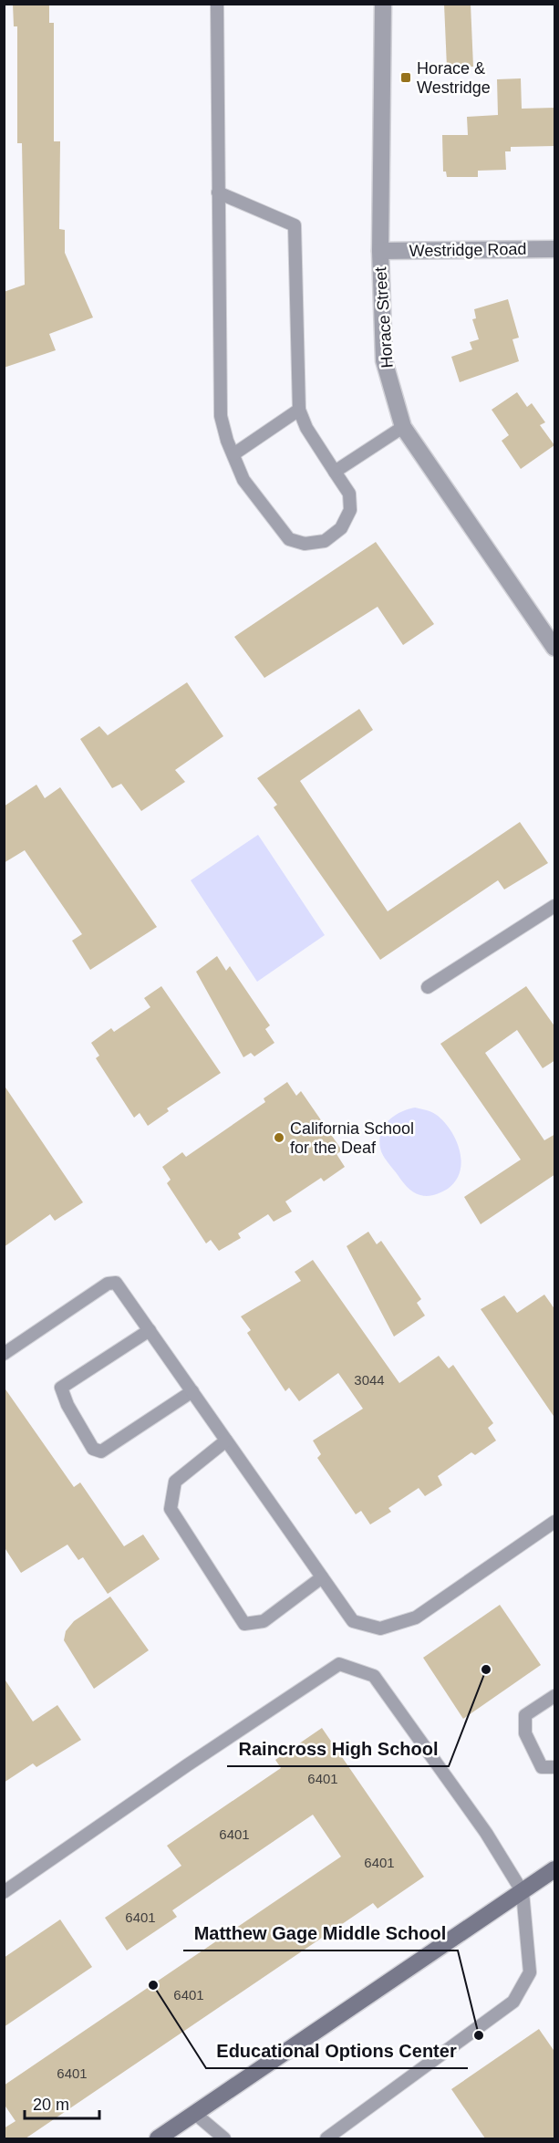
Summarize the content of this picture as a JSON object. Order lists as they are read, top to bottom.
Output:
{
  "streets": {
    "street": ["Westridge Road", "Horace Street"]
  },
  "crossings": [
    ["Westridge Road", "Horace Street"]
  ],
  "places": {
    "transit": ["Horace & Westridge"],
    "other": [
      "California School for the Deaf",
      "Raincross High School",
      "Educational Options Center",
      "Matthew Gage Middle School"
    ]
  },
  "house_numbers": [
    "3044",
    "6401",
    "6401",
    "6401",
    "6401",
    "6401",
    "6401"
  ],
  "scale_bar": "20 m"
}
